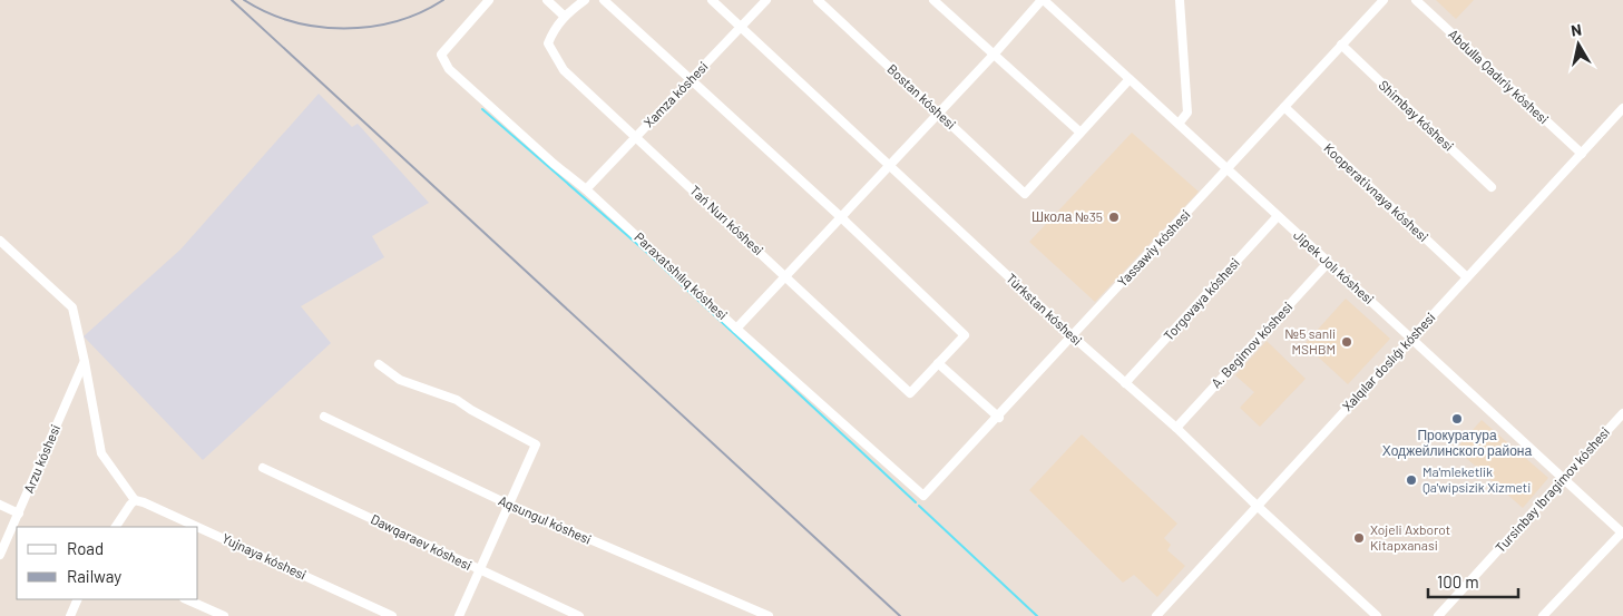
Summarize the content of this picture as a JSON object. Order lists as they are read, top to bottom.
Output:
{
  "streets": {
    "street": [
      "Abdulla Qadıriy kóshesi",
      "Xamza kóshesi",
      "Bostan kóshesi",
      "Shimbay kóshesi",
      "Kooperativnaya kóshesi",
      "Tań Nurı kóshesi",
      "Yassawiy kóshesi",
      "Jipek Jolı kóshesi",
      "Paraxatshılıq kóshesi",
      "Torgovaya kóshesi",
      "Túrkstan kóshesi",
      "A. Begimov kóshesi",
      "Xalqılar doslıǵı kóshesi",
      "Arzu kóshesi",
      "Tursinbay Ibragimov kóshesi",
      "Aqsungul kóshesi",
      "Dawqaraev kóshesi",
      "Yujnaya kóshesi"
    ]
  },
  "crossings": [
    ["Abdulla Qadıriy kóshesi", "Xalqılar doslıǵı kóshesi"],
    ["Xamza kóshesi", "Tań Nurı kóshesi"],
    ["Xamza kóshesi", "Paraxatshılıq kóshesi"],
    ["Xamza kóshesi", "Túrkstan kóshesi"],
    ["Shimbay kóshesi", "Yassawiy kóshesi"],
    ["Kooperativnaya kóshesi", "Yassawiy kóshesi"],
    ["Kooperativnaya kóshesi", "Xalqılar doslıǵı kóshesi"],
    ["Yassawiy kóshesi", "Jipek Jolı kóshesi"],
    ["Yassawiy kóshesi", "Paraxatshılıq kóshesi"],
    ["Yassawiy kóshesi", "Túrkstan kóshesi"],
    ["Jipek Jolı kóshesi", "Torgovaya kóshesi"],
    ["Jipek Jolı kóshesi", "A. Begimov kóshesi"],
    ["Jipek Jolı kóshesi", "Xalqılar doslıǵı kóshesi"],
    ["Jipek Jolı kóshesi", "Tursinbay Ibragimov kóshesi"],
    ["Torgovaya kóshesi", "Túrkstan kóshesi"],
    ["Túrkstan kóshesi", "A. Begimov kóshesi"],
    ["Túrkstan kóshesi", "Xalqılar doslıǵı kóshesi"]
  ],
  "places": [
    "Школа №35",
    "№5 sanli MSHBM",
    "Прокуратура Ходжейлинского района",
    "Ma'mleketlik Qa'wipsizik Xizmeti",
    "Xojeli Axborot Kitapxanasi"
  ],
  "legend": ["Road", "Railway"],
  "scale_bar": "100 m",
  "north": "top"
}
